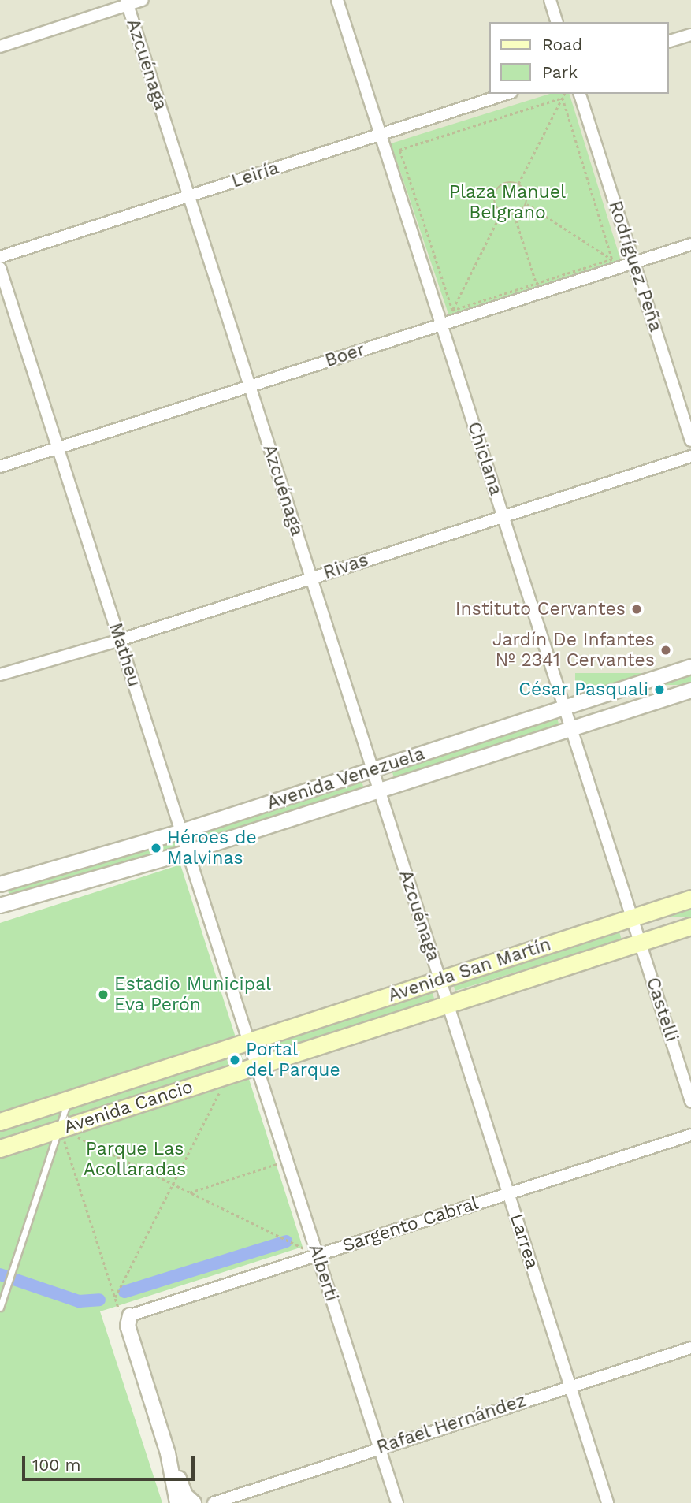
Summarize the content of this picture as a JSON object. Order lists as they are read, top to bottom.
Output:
{
  "streets": {
    "main road": ["Avenida San Martín", "Avenida Cancio"],
    "street": [
      "Azcuénaga",
      "Leiría",
      "Rodríguez Peña",
      "Boer",
      "Chiclana",
      "Rivas",
      "Matheu",
      "Avenida Venezuela",
      "Castelli",
      "Sargento Cabral",
      "Larrea",
      "Alberti",
      "Rafael Hernández"
    ]
  },
  "crossings": [
    ["Azcuénaga", "Leiría"],
    ["Azcuénaga", "Boer"],
    ["Azcuénaga", "Rivas"],
    ["Azcuénaga", "Avenida Venezuela"],
    ["Azcuénaga", "Avenida San Martín"],
    ["Azcuénaga", "Larrea"],
    ["Leiría", "Chiclana"],
    ["Rodríguez Peña", "Boer"],
    ["Boer", "Chiclana"],
    ["Boer", "Matheu"],
    ["Chiclana", "Rivas"],
    ["Chiclana", "Avenida Venezuela"],
    ["Chiclana", "Avenida San Martín"],
    ["Chiclana", "Castelli"],
    ["Rivas", "Matheu"],
    ["Matheu", "Avenida Venezuela"],
    ["Matheu", "Avenida San Martín"],
    ["Matheu", "Avenida Cancio"],
    ["Matheu", "Alberti"],
    ["Avenida San Martín", "Castelli"],
    ["Avenida San Martín", "Avenida Cancio"],
    ["Avenida San Martín", "Larrea"],
    ["Avenida San Martín", "Alberti"],
    ["Avenida Cancio", "Alberti"],
    ["Sargento Cabral", "Larrea"],
    ["Sargento Cabral", "Alberti"],
    ["Larrea", "Rafael Hernández"],
    ["Alberti", "Rafael Hernández"]
  ],
  "parks": ["Plaza Manuel Belgrano", "Parque Las Acollaradas"],
  "places": [
    "Instituto Cervantes",
    "Jardín De Infantes Nº 2341 Cervantes",
    "César Pasquali",
    "Héroes de Malvinas",
    "Estadio Municipal Eva Perón",
    "Portal del Parque"
  ],
  "legend": ["Road", "Park"],
  "scale_bar": "100 m"
}
